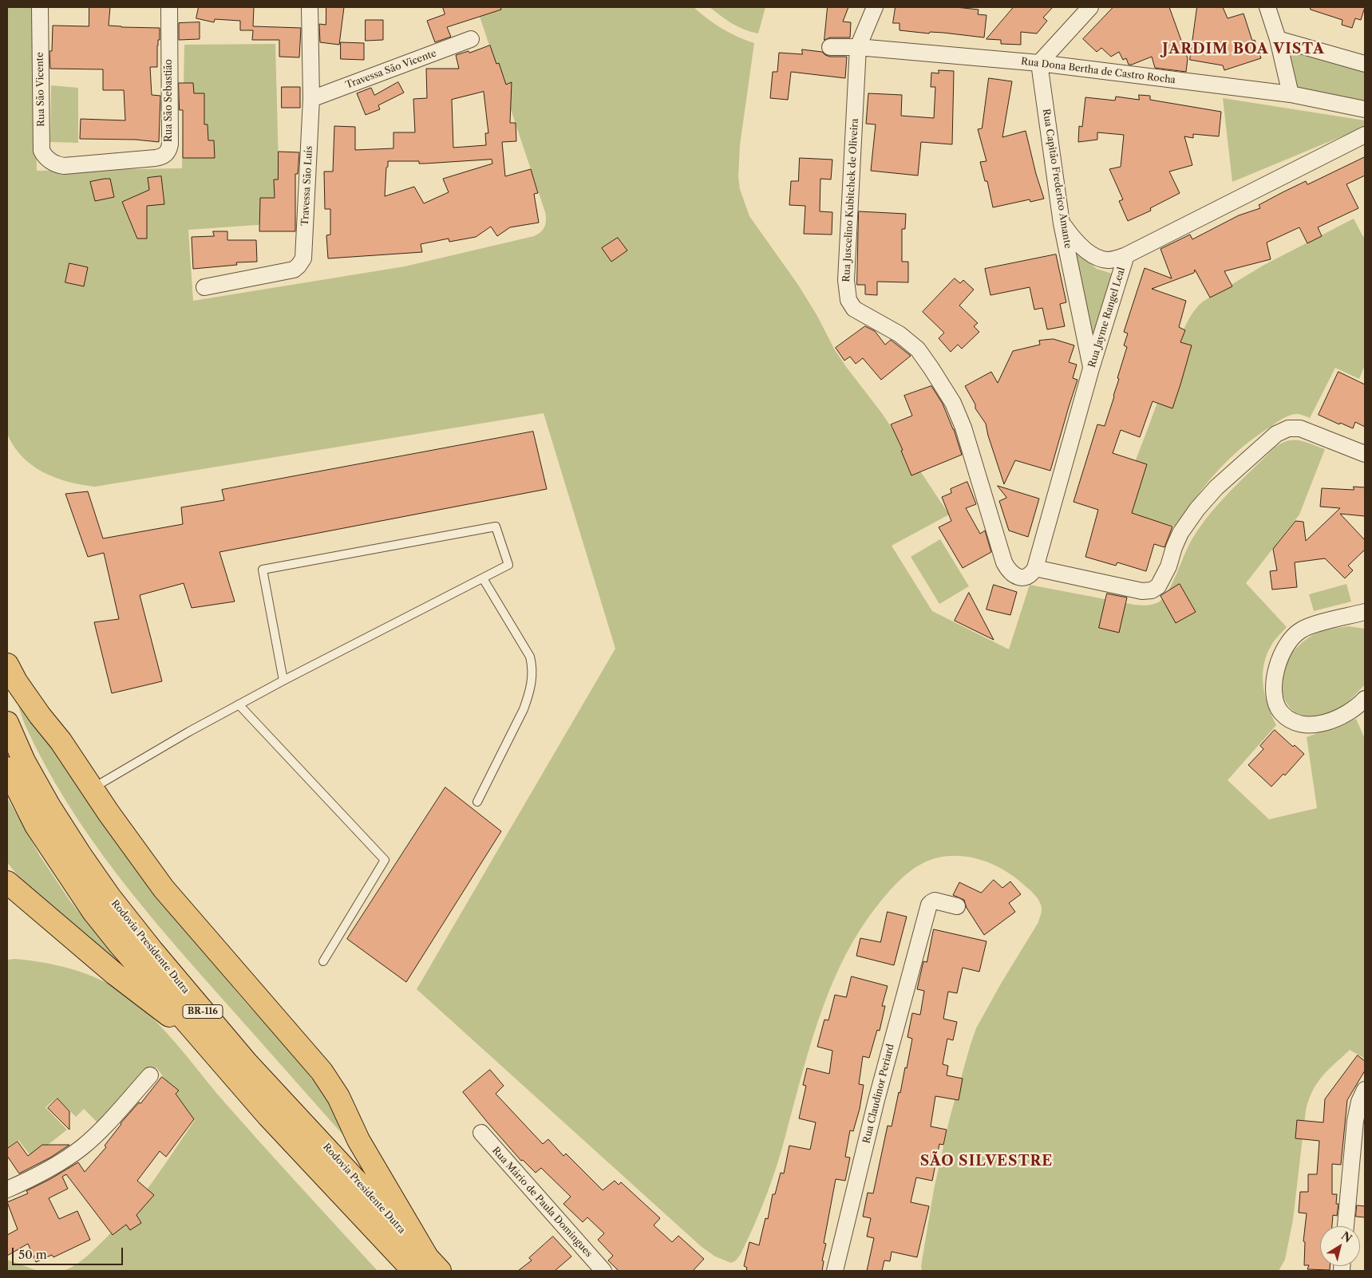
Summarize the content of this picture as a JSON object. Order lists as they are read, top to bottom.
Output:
{
  "streets": {
    "highway": ["Rodovia Presidente Dutra", "BR-116"],
    "street": [
      "Travessa São Vicente",
      "Rua Dona Bertha de Castro Rocha",
      "Rua São Vicente",
      "Rua São Sebastião",
      "Rua Capitão Frederico Amante",
      "Travessa São Luís",
      "Rua Juscelino Kubitchek de Oliveira",
      "Rua Jayme Rangel Leal",
      "Rua Claudinor Periard",
      "Rua Mário de Paula Domingues"
    ]
  },
  "crossings": [
    ["Travessa São Vicente", "Travessa São Luís"],
    ["Rua Dona Bertha de Castro Rocha", "Rua Capitão Frederico Amante"],
    ["Rua Dona Bertha de Castro Rocha", "Rua Juscelino Kubitchek de Oliveira"],
    ["Rua São Vicente", "Rua São Sebastião"],
    ["Rua Capitão Frederico Amante", "Rua Jayme Rangel Leal"],
    ["Rua Juscelino Kubitchek de Oliveira", "Rua Jayme Rangel Leal"]
  ],
  "districts": ["JARDIM BOA VISTA", "SÃO SILVESTRE"],
  "scale_bar": "50 m",
  "north": "top right"
}
